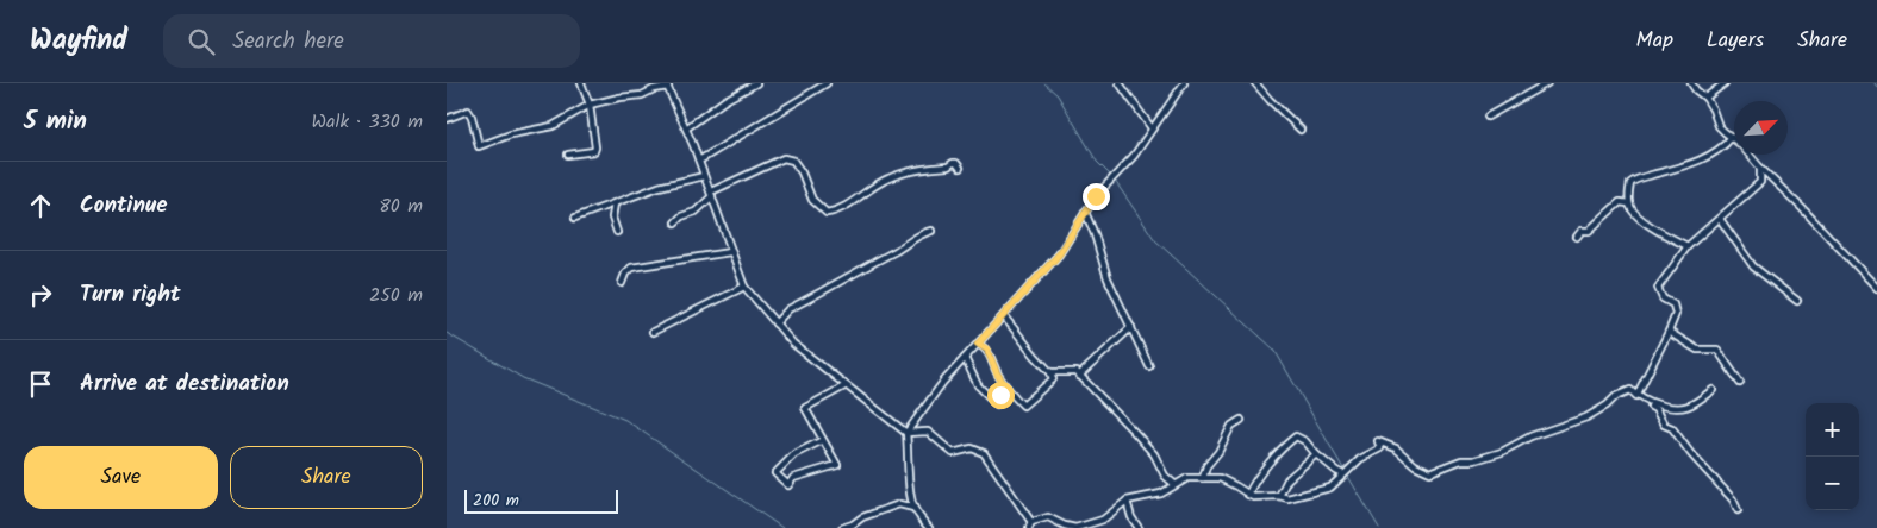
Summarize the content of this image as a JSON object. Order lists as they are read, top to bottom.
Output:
{
  "scale_bar": "200 m",
  "north": "top right",
  "page": {
    "header": "Wayfind",
    "search": "Search here",
    "nav": ["Map", "Layers", "Share"],
    "heading": ["5 min", "Walk · 330 m"],
    "list": [
      ["Continue", "80 m"],
      ["Turn right", "250 m"],
      "Arrive at destination"
    ],
    "map_buttons": ["+", "−"],
    "buttons": ["Save", "Share"],
    "scale": "200 m"
  }
}
